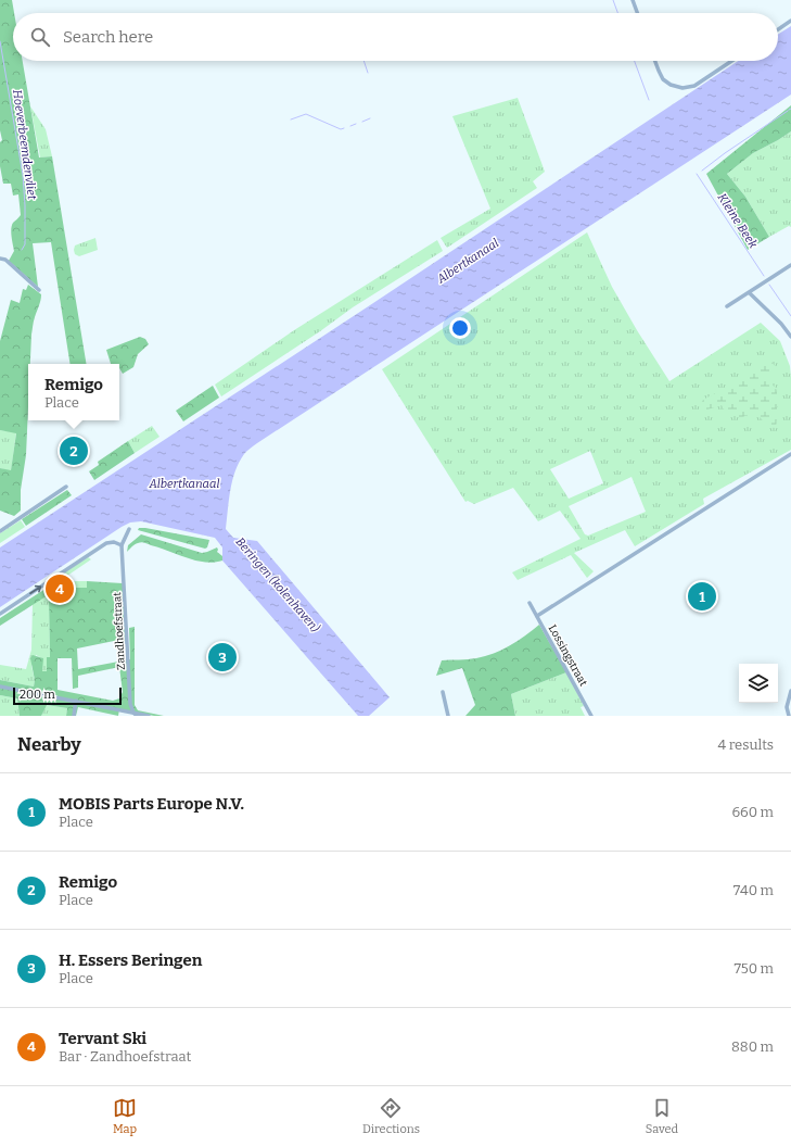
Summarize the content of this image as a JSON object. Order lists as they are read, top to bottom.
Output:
{
  "streets": {
    "street": ["Zandhoefstraat", "Lossingstraat"]
  },
  "water": [
    "Hoeverbeemdenvliet",
    "Kleine Beek",
    "Albertkanaal",
    "Beringen (kolenhaven)"
  ],
  "scale_bar": "200 m",
  "page": {
    "search": "Search here",
    "popup": ["Remigo", "Place"],
    "pins": [
      "2",
      "4",
      "1",
      "3"
    ],
    "scale": "200 m",
    "heading": ["Nearby", "4 results"],
    "list": [
      {
        "mark": "1",
        "name": "MOBIS Parts Europe N.V.",
        "note": "Place",
        "value": "660 m"
      },
      {
        "mark": "2",
        "name": "Remigo",
        "note": "Place",
        "value": "740 m"
      },
      {
        "mark": "3",
        "name": "H. Essers Beringen",
        "note": "Place",
        "value": "750 m"
      },
      {
        "mark": "4",
        "name": "Tervant Ski",
        "note": "Bar · Zandhoefstraat",
        "value": "880 m"
      }
    ],
    "nav": ["Map", "Directions", "Saved"]
  }
}
